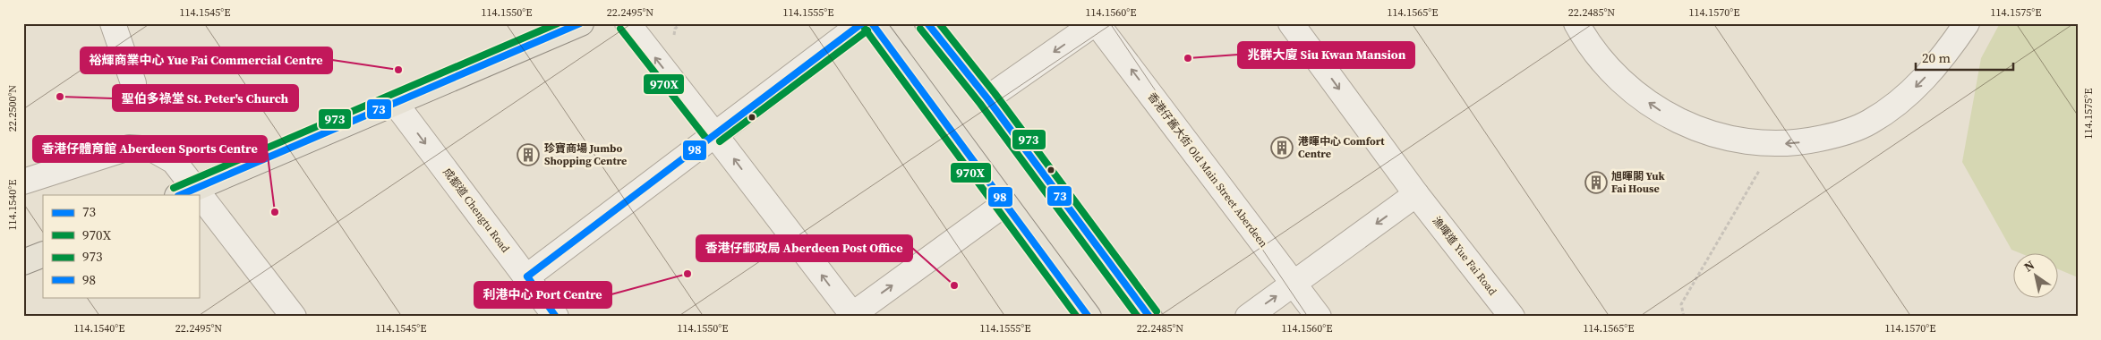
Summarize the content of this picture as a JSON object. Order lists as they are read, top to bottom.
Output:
{
  "streets": {
    "street": ["香港仔舊大街 Old Main Street Aberdeen", "成都道 Chengtu Road", "漁暉道 Yue Fai Road"]
  },
  "one_way": ["漁暉道 Yue Fai Road"],
  "places": {
    "other": [
      "兆群大廈 Siu Kwan Mansion",
      "裕輝商業中心 Yue Fai Commercial Centre",
      "聖伯多祿堂 St. Peter's Church",
      "香港仔體育館 Aberdeen Sports Centre",
      "利港中心 Port Centre",
      "香港仔郵政局 Aberdeen Post Office"
    ],
    "building": ["港暉中心 Comfort Centre", "珍寶商場 Jumbo Shopping Centre", "旭暉閣 Yuk Fai House"]
  },
  "lines": [
    "transit line 73",
    "transit line 973",
    "transit line 98",
    "transit line 970X"
  ],
  "legend": [
    "73",
    "970X",
    "973",
    "98"
  ],
  "scale_bar": "20 m",
  "north": "top left",
  "coordinates": [
    "114.1545°E",
    "114.1550°E",
    "22.2495°N",
    "114.1555°E",
    "114.1560°E",
    "114.1565°E",
    "22.2485°N",
    "114.1570°E",
    "114.1575°E",
    "22.2500°N",
    "114.1540°E"
  ]
}
